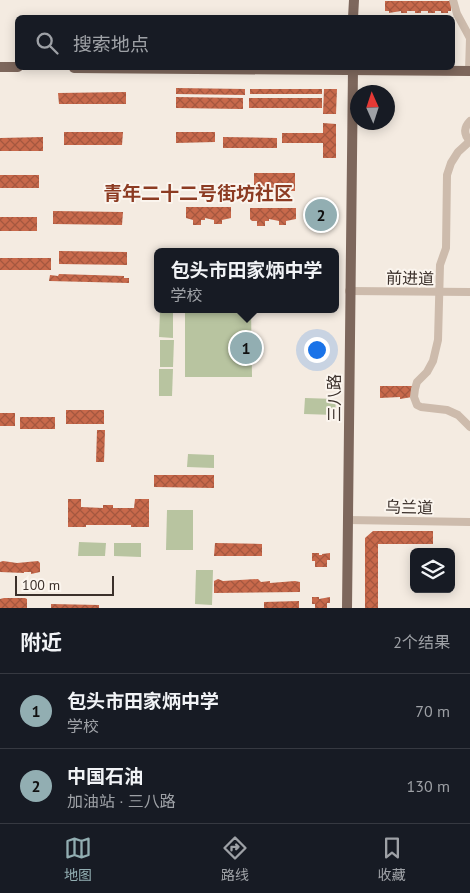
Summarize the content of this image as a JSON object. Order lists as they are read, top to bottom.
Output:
{
  "streets": {
    "main road": ["三八路"],
    "street": ["前进道", "乌兰道"]
  },
  "crossings": [
    ["前进道", "三八路"],
    ["三八路", "乌兰道"]
  ],
  "districts": ["青年二十二号街坊社区"],
  "scale_bar": "100 m",
  "north": "top",
  "page": {
    "search": "搜索地点",
    "pins": ["2", "1"],
    "popup": ["包头市田家炳中学", "学校"],
    "scale": "100 m",
    "heading": ["附近", "2个结果"],
    "list": [
      {
        "mark": "1",
        "name": "包头市田家炳中学",
        "note": "学校",
        "value": "70 m"
      },
      {
        "mark": "2",
        "name": "中国石油",
        "note": "加油站 · 三八路",
        "value": "130 m"
      }
    ],
    "nav": ["地图", "路线", "收藏"]
  }
}
